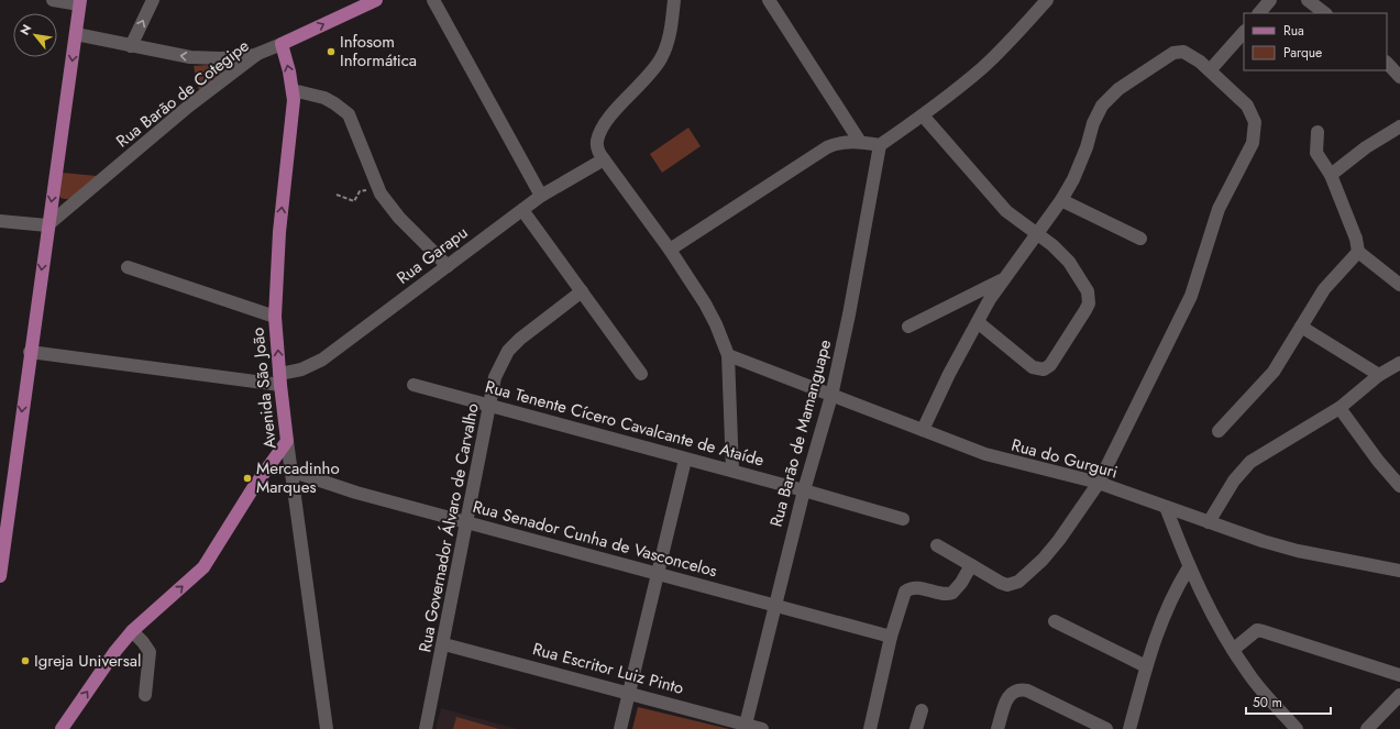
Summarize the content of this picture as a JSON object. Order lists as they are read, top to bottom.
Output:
{
  "streets": {
    "main road": ["Rua Barão de Cotegipe", "Avenida São João"],
    "street": [
      "Rua Garapu",
      "Rua Tenente Cícero Cavalcante de Ataíde",
      "Rua Barão de Mamanguape",
      "Rua do Gurguri",
      "Rua Governador Álvaro de Carvalho",
      "Rua Senador Cunha de Vasconcelos",
      "Rua Escritor Luiz Pinto"
    ]
  },
  "crossings": [
    ["Rua Barão de Cotegipe", "Avenida São João"],
    ["Rua Garapu", "Avenida São João"],
    ["Avenida São João", "Rua Senador Cunha de Vasconcelos"],
    ["Rua Tenente Cícero Cavalcante de Ataíde", "Rua Barão de Mamanguape"],
    ["Rua Tenente Cícero Cavalcante de Ataíde", "Rua Governador Álvaro de Carvalho"],
    ["Rua Barão de Mamanguape", "Rua do Gurguri"],
    ["Rua Barão de Mamanguape", "Rua Senador Cunha de Vasconcelos"],
    ["Rua Barão de Mamanguape", "Rua Escritor Luiz Pinto"],
    ["Rua Governador Álvaro de Carvalho", "Rua Senador Cunha de Vasconcelos"],
    ["Rua Governador Álvaro de Carvalho", "Rua Escritor Luiz Pinto"]
  ],
  "one_way": ["Avenida São João"],
  "places": ["Infosom Informática", "Mercadinho Marques", "Igreja Universal"],
  "legend": ["Rua", "Parque"],
  "scale_bar": "50 m",
  "north": "top left"
}
